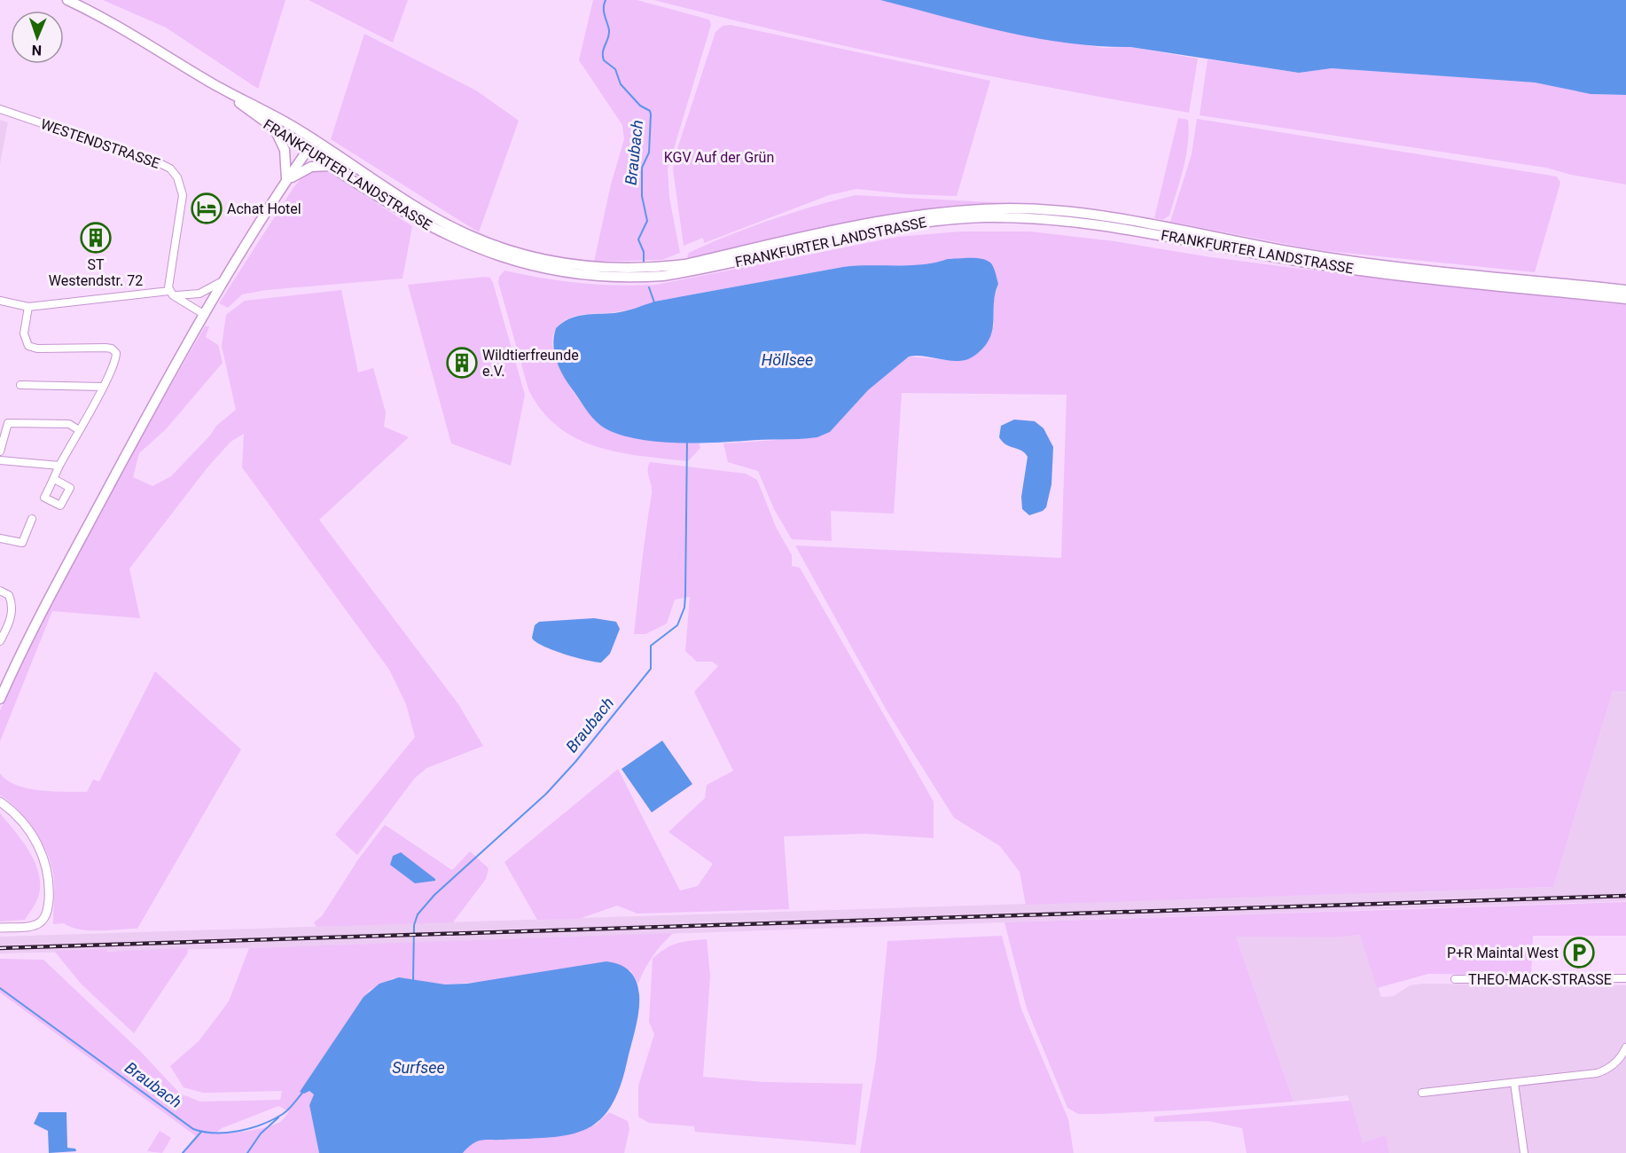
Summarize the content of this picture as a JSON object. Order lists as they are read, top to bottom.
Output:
{
  "streets": {
    "main road": ["FRANKFURTER LANDSTRASSE"],
    "street": ["WESTENDSTRASSE", "THEO-MACK-STRASSE"]
  },
  "water": ["Braubach", "Höllsee", "Surfsee"],
  "parks": ["KGV Auf der Grün"],
  "places": {
    "hotel": ["Achat Hotel"],
    "building": ["ST Westendstr. 72", "Wildtierfreunde e.V."],
    "parking": ["P+R Maintal West"]
  },
  "north": "bottom"
}
